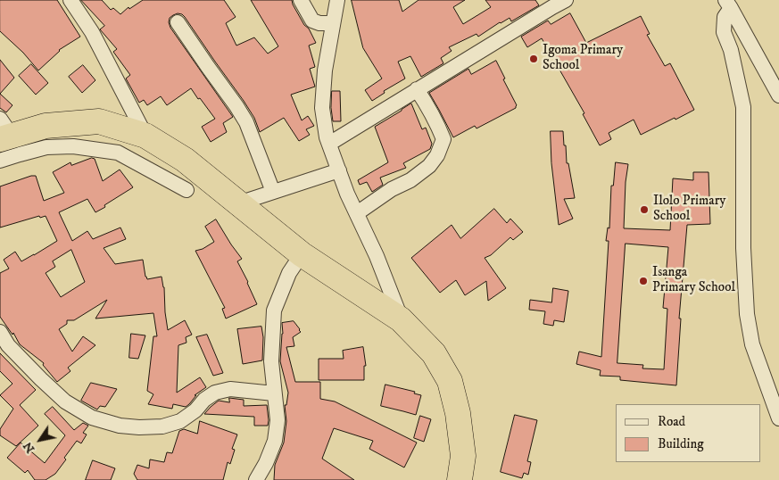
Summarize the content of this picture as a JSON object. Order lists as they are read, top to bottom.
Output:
{
  "places": ["Igoma Primary School", "Ilolo Primary School", "Isanga Primary School"],
  "legend": ["Road", "Building"],
  "north": "bottom left"
}
